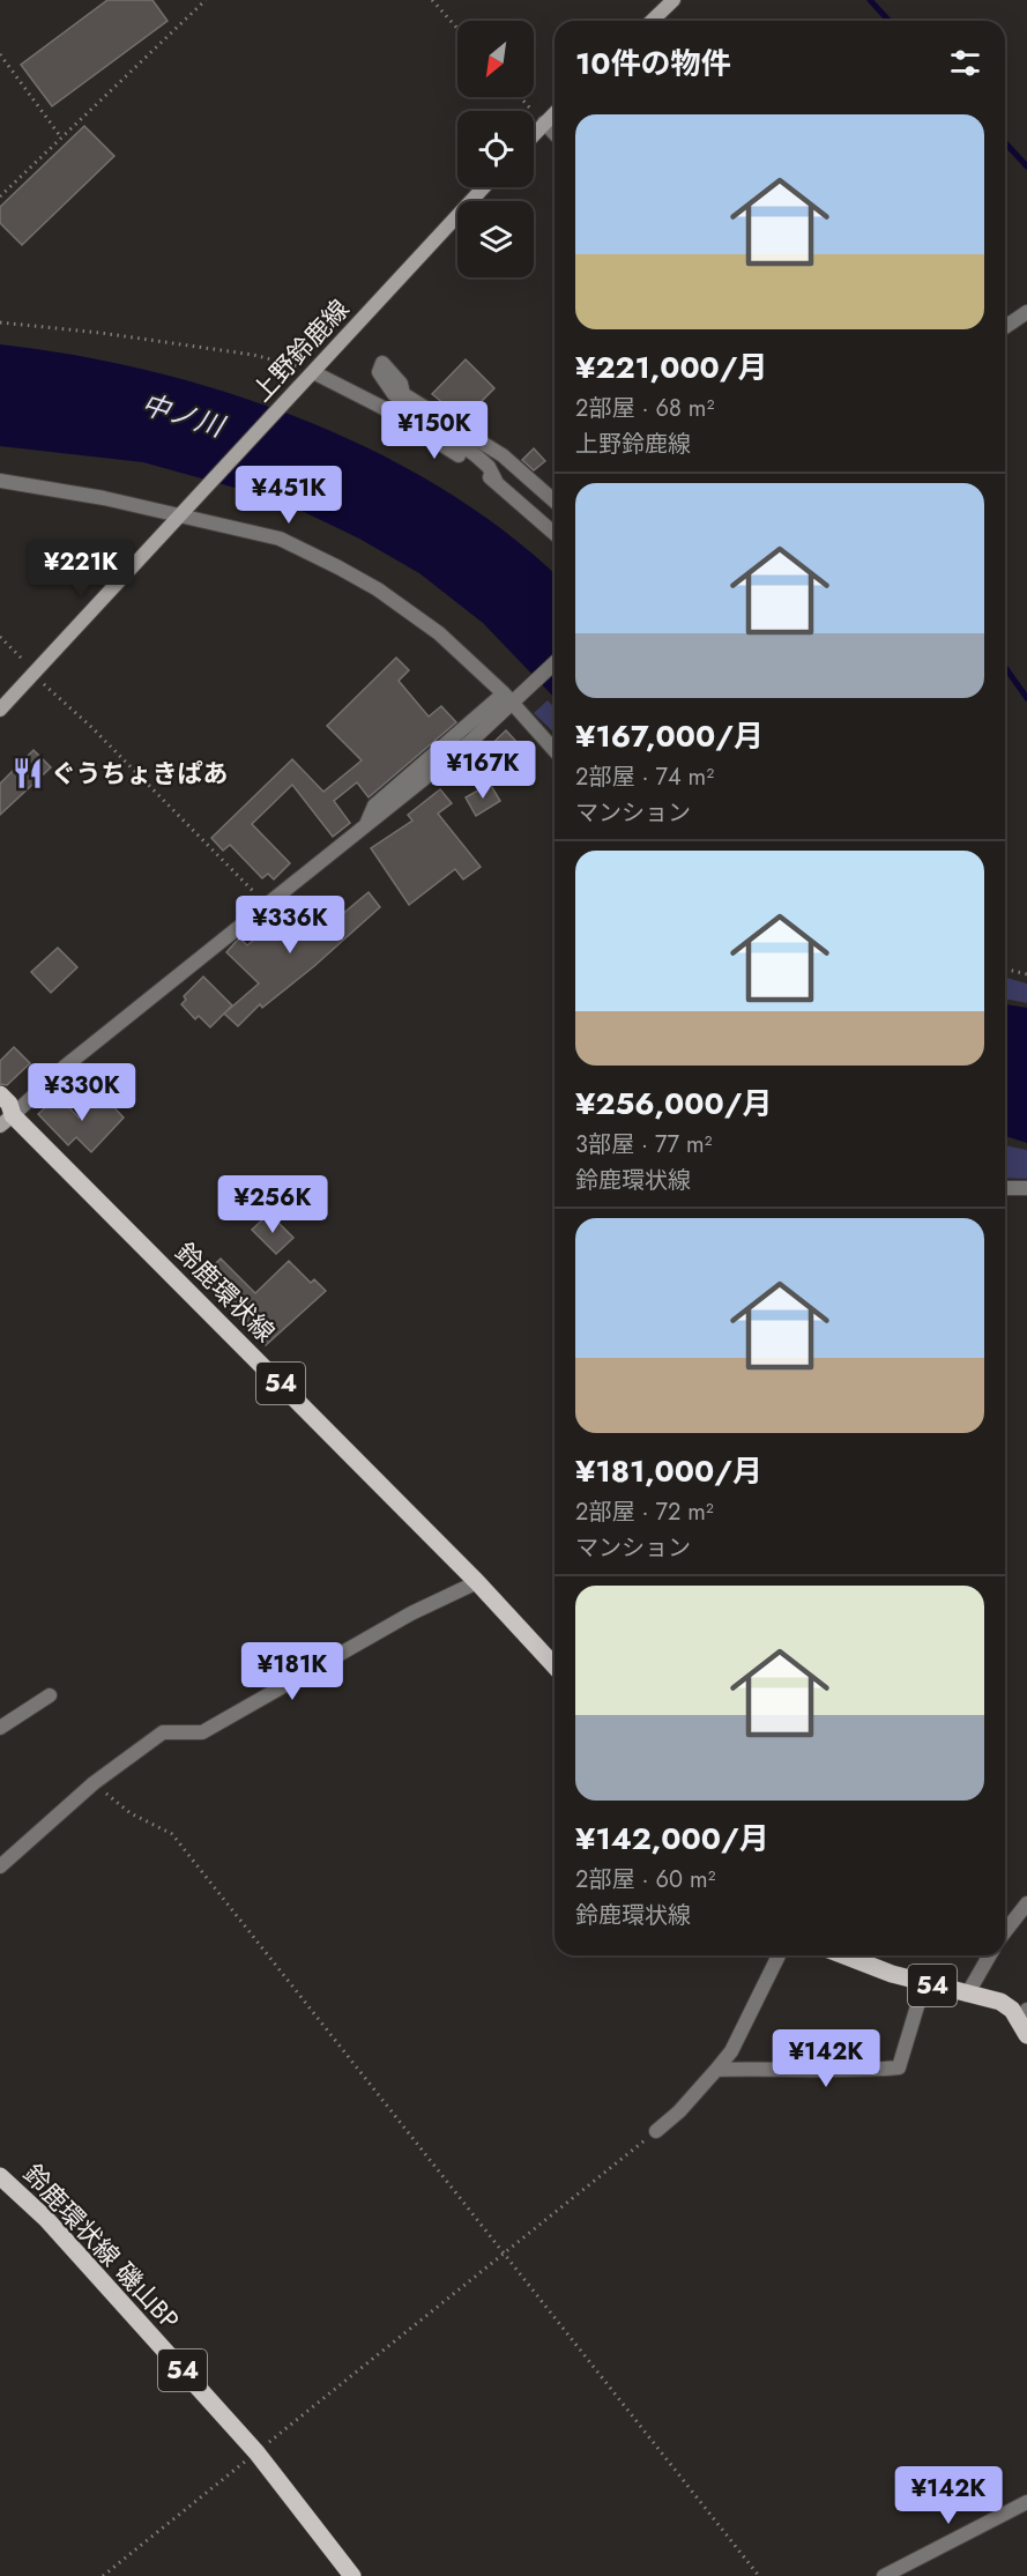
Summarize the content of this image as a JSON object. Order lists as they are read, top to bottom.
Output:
{
  "streets": {
    "main road": [
      "上野鈴鹿線",
      "鈴鹿環状線",
      "54",
      "鈴鹿環状線 磯山BP"
    ]
  },
  "water": ["中ノ川"],
  "places": {
    "restaurant": ["ぐうちょきぱあ"]
  },
  "north": "bottom left",
  "page": {
    "heading": "10件の物件",
    "list": [
      {
        "name": "¥221,000/月",
        "note": "2部屋 · 68 m² · 上野鈴鹿線"
      },
      {
        "name": "¥167,000/月",
        "note": "2部屋 · 74 m² · マンション"
      },
      {
        "name": "¥256,000/月",
        "note": "3部屋 · 77 m² · 鈴鹿環状線"
      },
      {
        "name": "¥181,000/月",
        "note": "2部屋 · 72 m² · マンション"
      },
      {
        "name": "¥142,000/月",
        "note": "2部屋 · 60 m² · 鈴鹿環状線"
      }
    ],
    "price": [
      "¥150K",
      "¥451K",
      "¥221K",
      "¥167K",
      "¥336K",
      "¥330K",
      "¥256K",
      "¥181K",
      "¥142K",
      "¥142K"
    ]
  }
}
